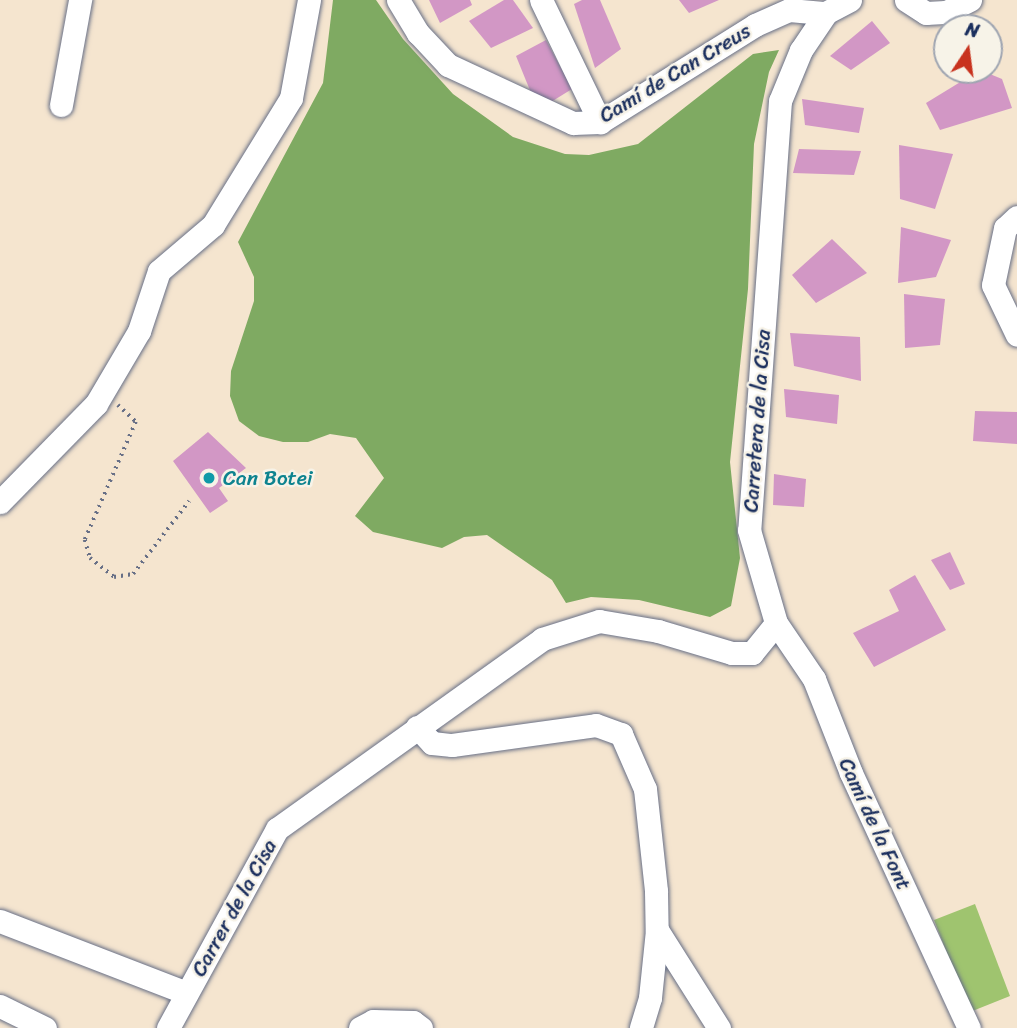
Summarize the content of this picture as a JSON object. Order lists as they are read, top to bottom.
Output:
{
  "streets": {
    "street": [
      "Camí de Can Creus",
      "Carretera de la Cisa",
      "Camí de la Font",
      "Carrer de la Cisa"
    ]
  },
  "crossings": [
    ["Camí de Can Creus", "Carretera de la Cisa"],
    ["Carretera de la Cisa", "Camí de la Font"]
  ],
  "places": ["Can Botei"],
  "north": "top"
}
